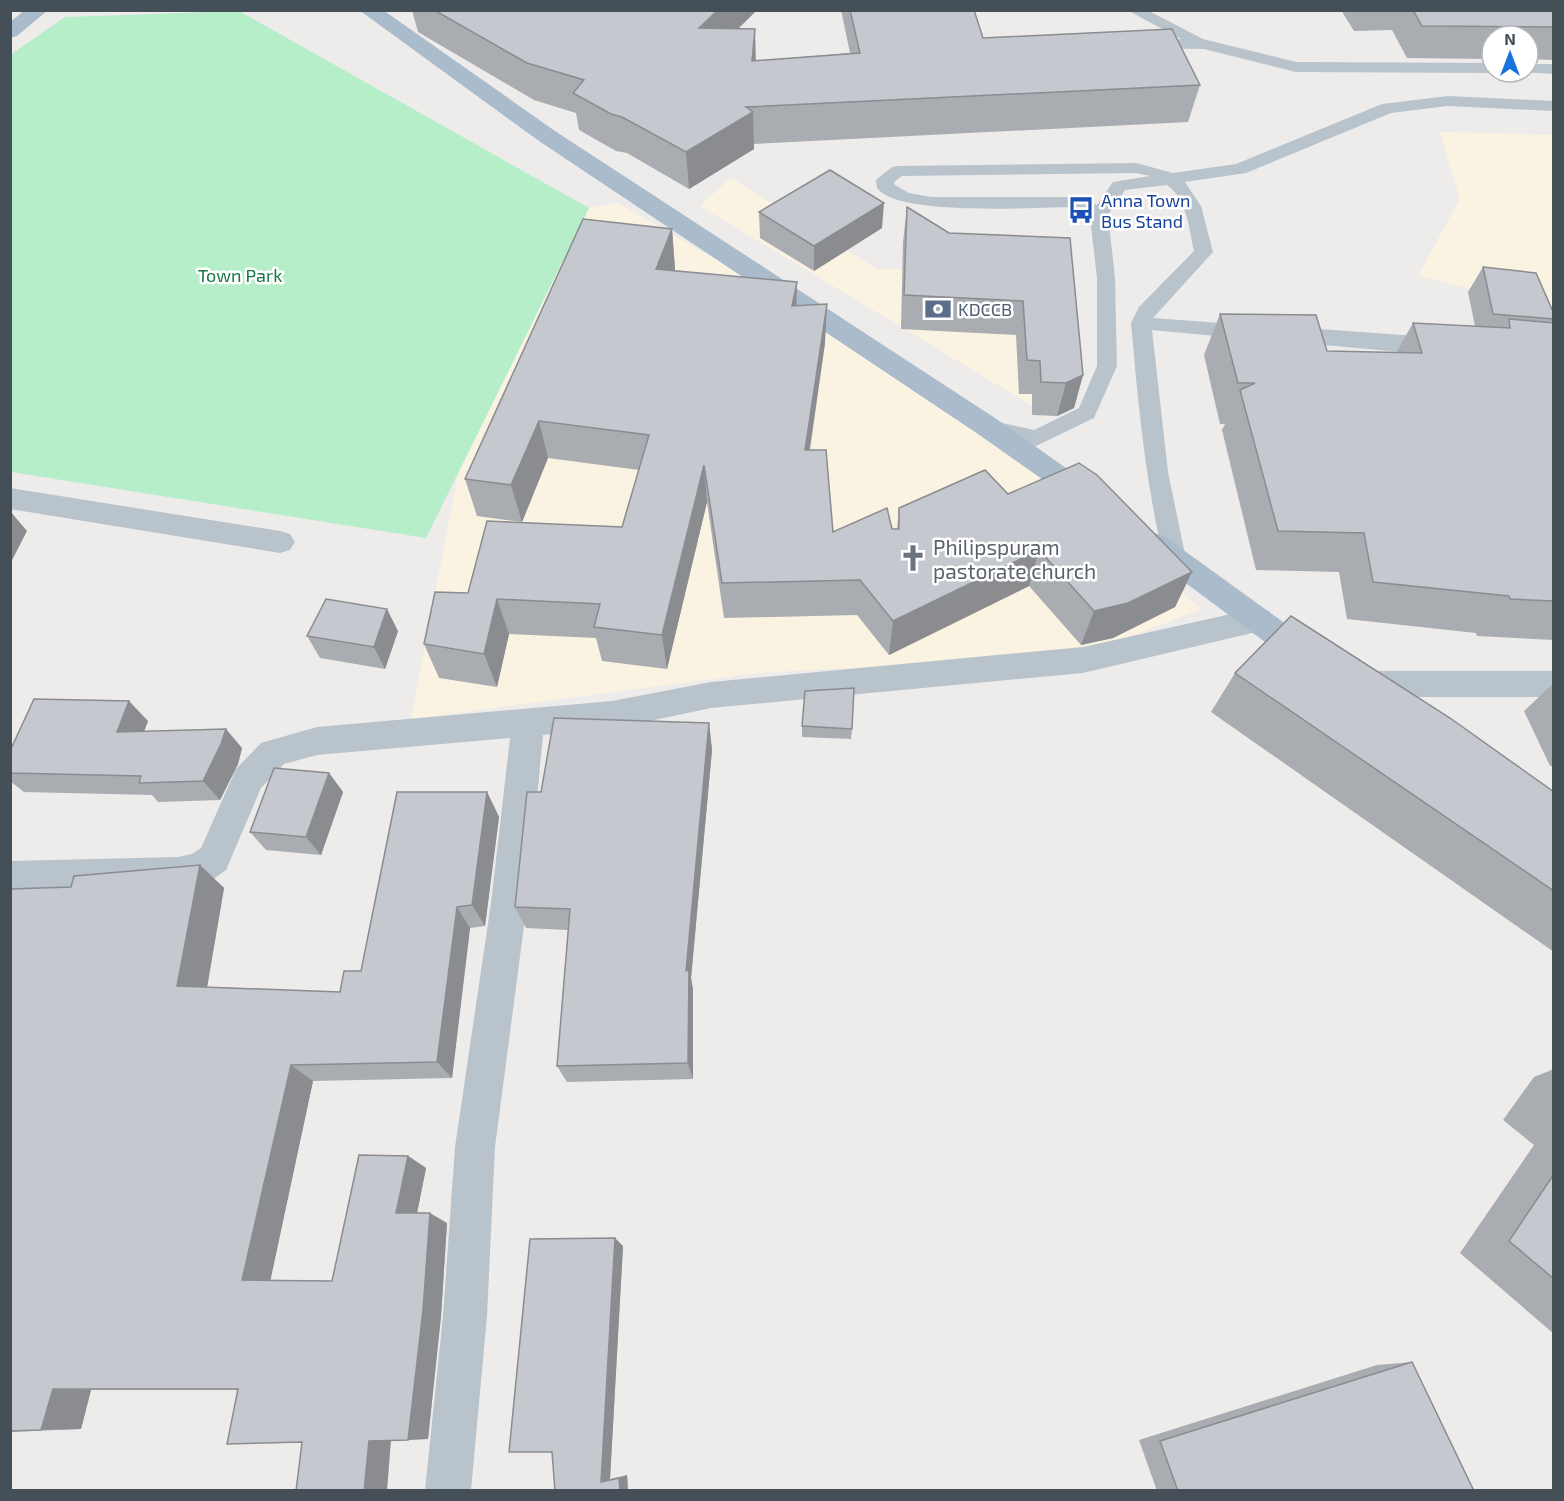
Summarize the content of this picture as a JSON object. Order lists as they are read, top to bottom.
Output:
{
  "parks": ["Town Park"],
  "places": {
    "bus stop": ["Anna Town Bus Stand"],
    "bank": ["KDCCB"],
    "church": ["Philipspuram pastorate church"]
  },
  "north": "top"
}
